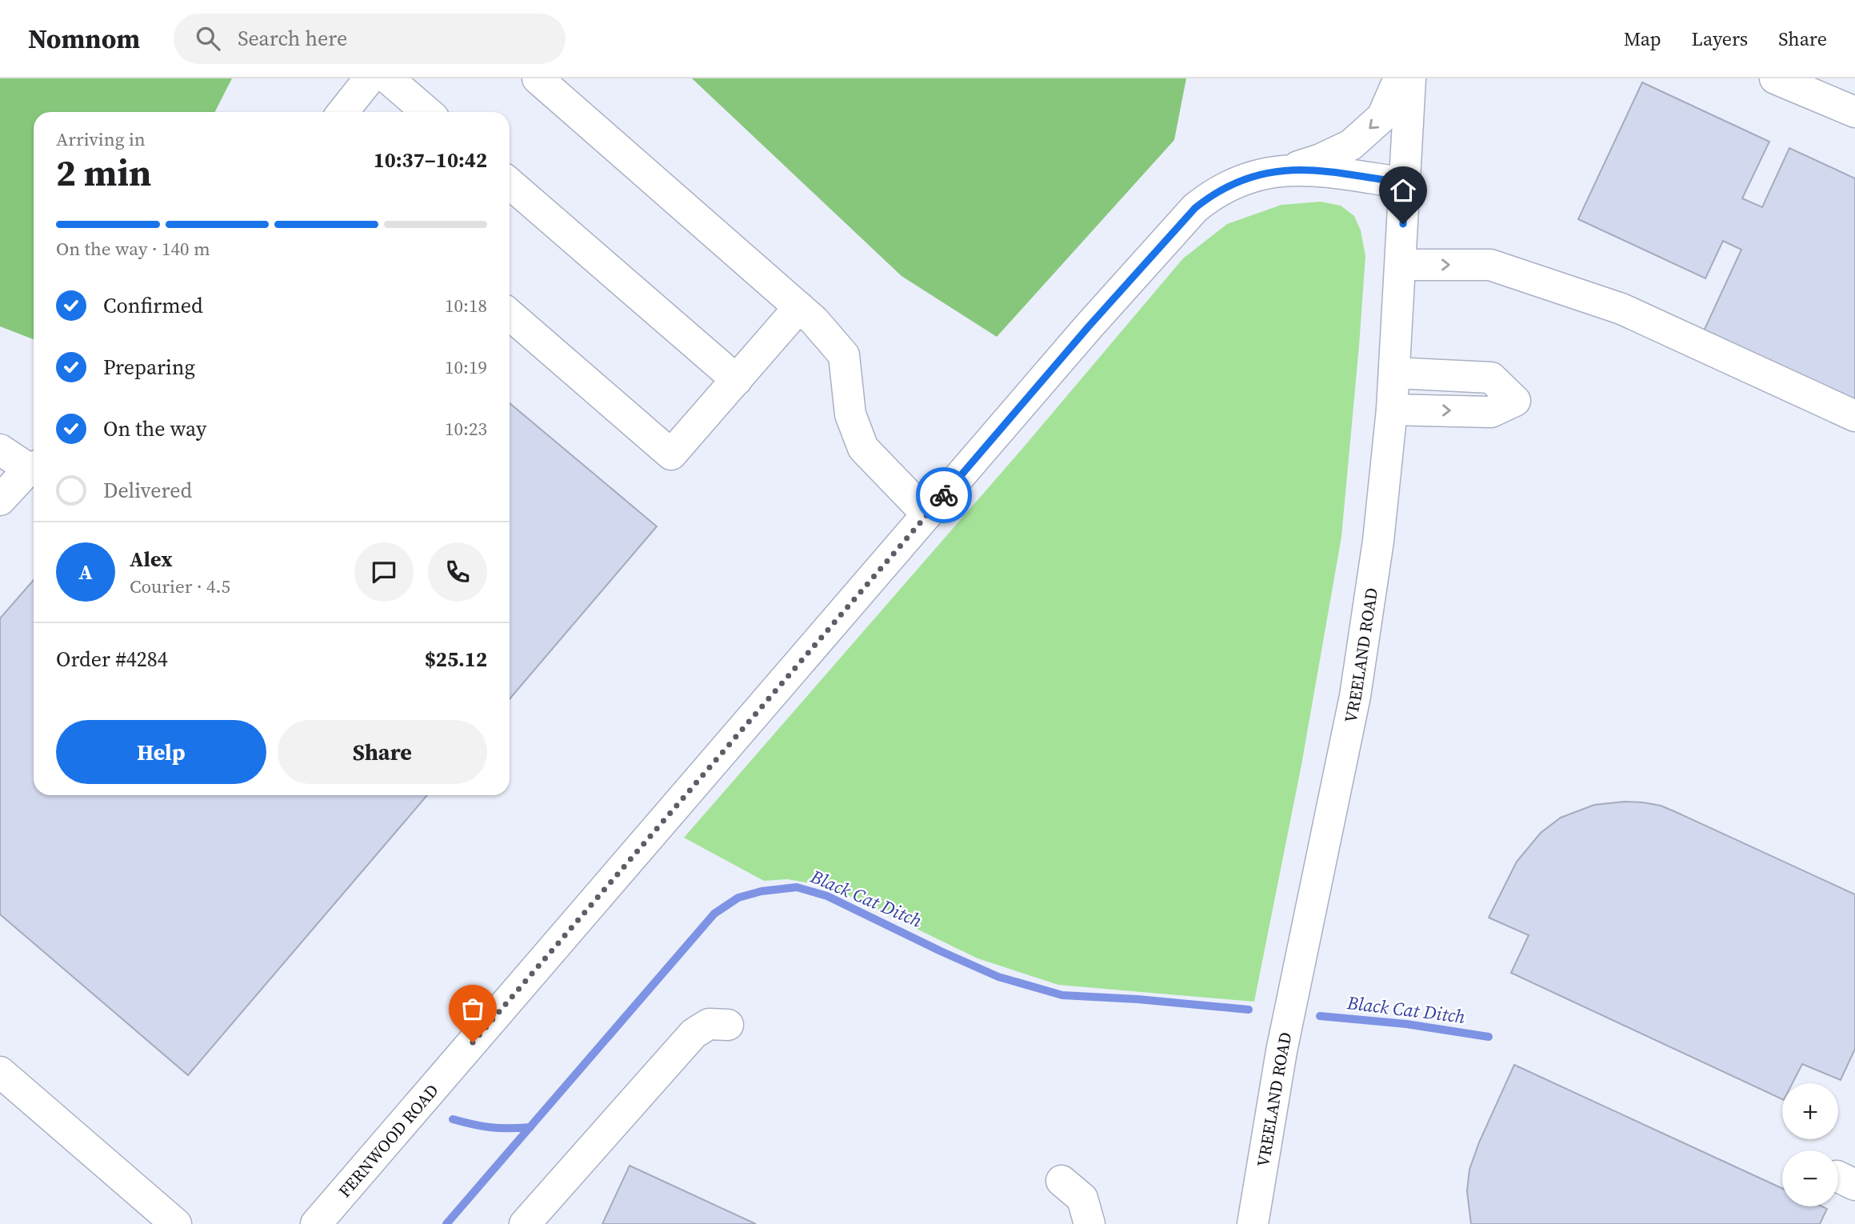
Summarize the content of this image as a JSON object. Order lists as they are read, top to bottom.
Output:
{
  "streets": {
    "street": ["VREELAND ROAD", "FERNWOOD ROAD"]
  },
  "crossings": [
    ["VREELAND ROAD", "FERNWOOD ROAD"]
  ],
  "water": ["Black Cat Ditch"],
  "page": {
    "header": "Nomnom",
    "search": "Search here",
    "nav": ["Map", "Layers", "Share"],
    "heading": ["2 min", "Arriving in", "10:37–10:42"],
    "panel": [
      "Alex",
      "Courier · 4.5",
      "Order #4284",
      "$25.12"
    ],
    "bar": "On the way · 140 m",
    "list": [
      ["Confirmed", "10:18"],
      ["Preparing", "10:19"],
      ["On the way", "10:23"],
      "Delivered"
    ],
    "round": "A",
    "buttons": ["Help", "Share"],
    "map_buttons": ["+", "−"]
  }
}
